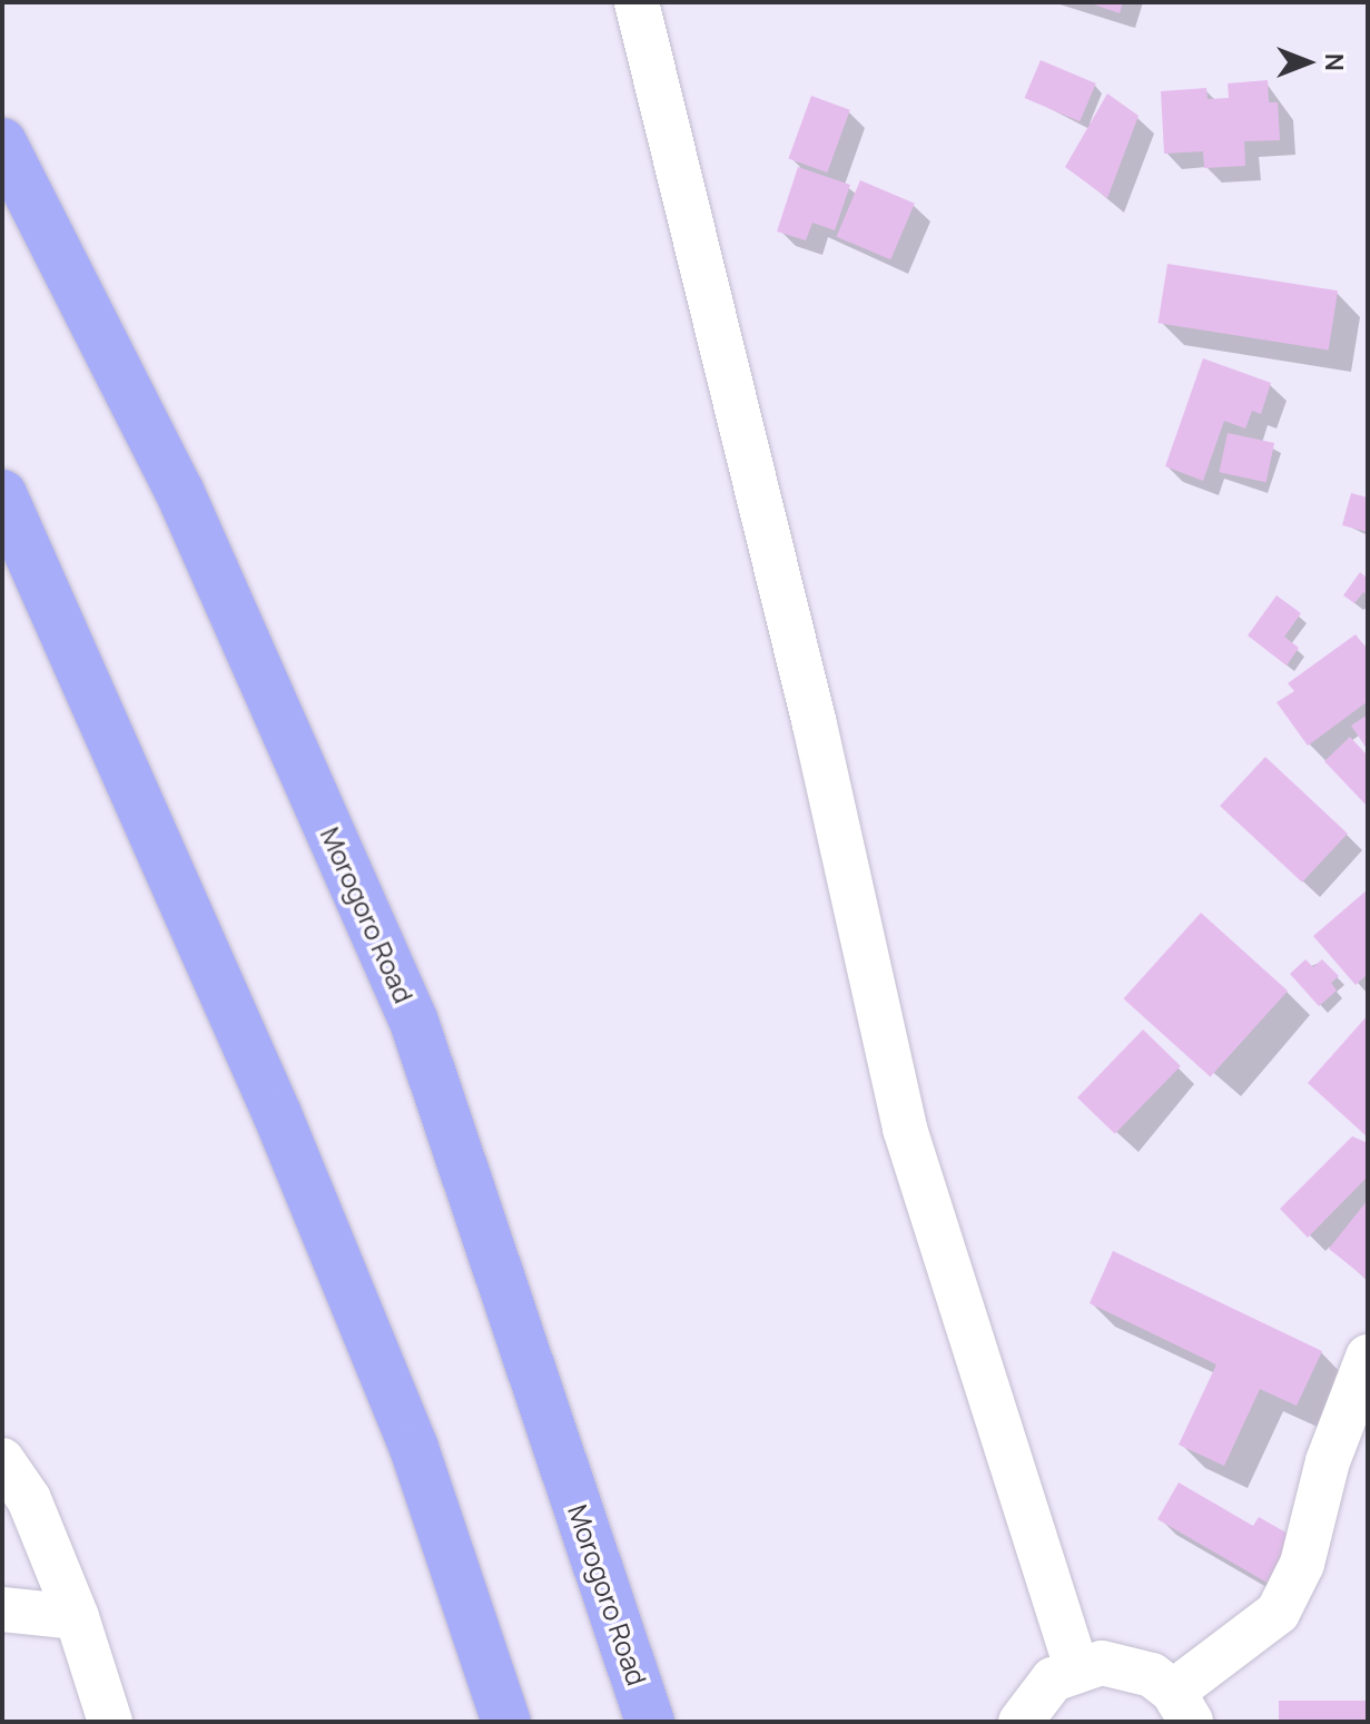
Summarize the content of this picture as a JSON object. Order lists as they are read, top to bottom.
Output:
{
  "streets": {
    "highway": ["Morogoro Road"]
  },
  "north": "right"
}
